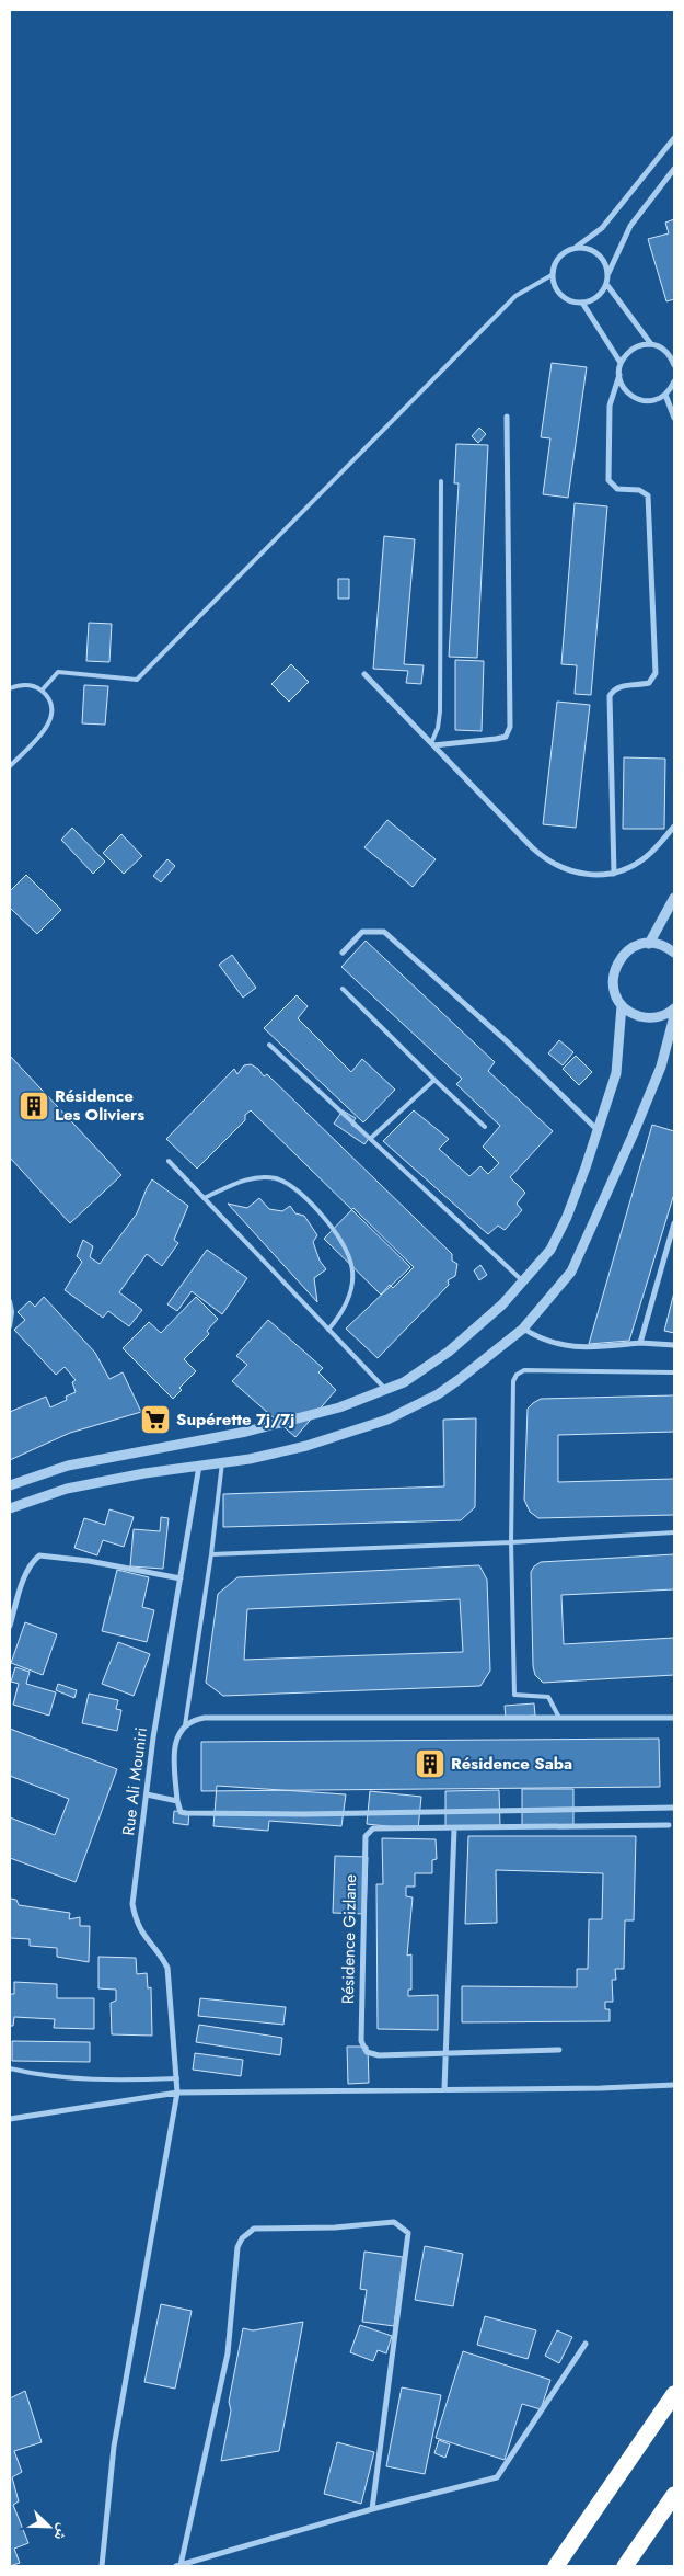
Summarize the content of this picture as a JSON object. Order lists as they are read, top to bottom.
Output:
{
  "streets": {
    "street": ["Rue Ali Mouniri", "Résidence Gizlane"]
  },
  "places": {
    "building": ["Résidence Les Oliviers", "Résidence Saba"],
    "supermarket": ["Supérette 7j/7j"]
  },
  "north": "bottom right"
}
